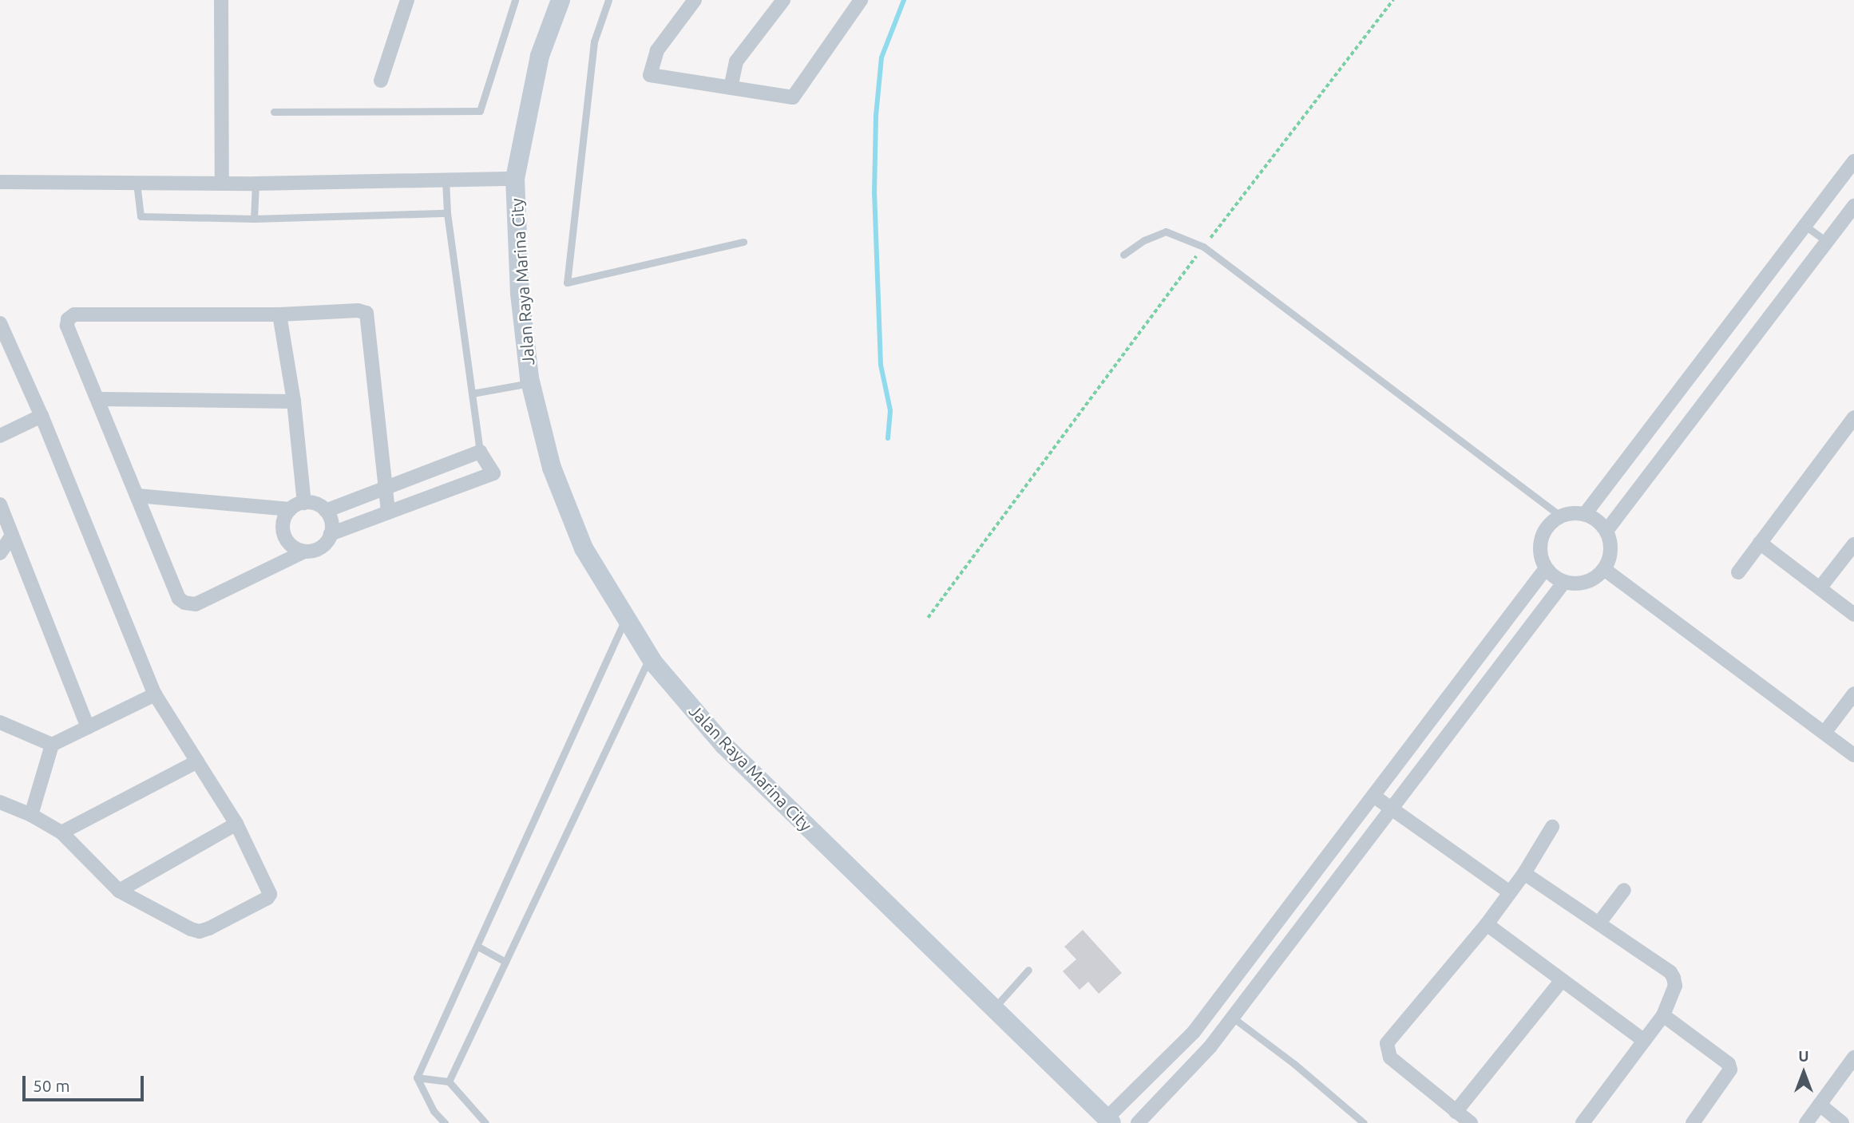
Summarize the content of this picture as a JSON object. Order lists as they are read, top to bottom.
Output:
{
  "streets": {
    "main road": ["Jalan Raya Marina City"]
  },
  "scale_bar": "50 m",
  "north": "top"
}
